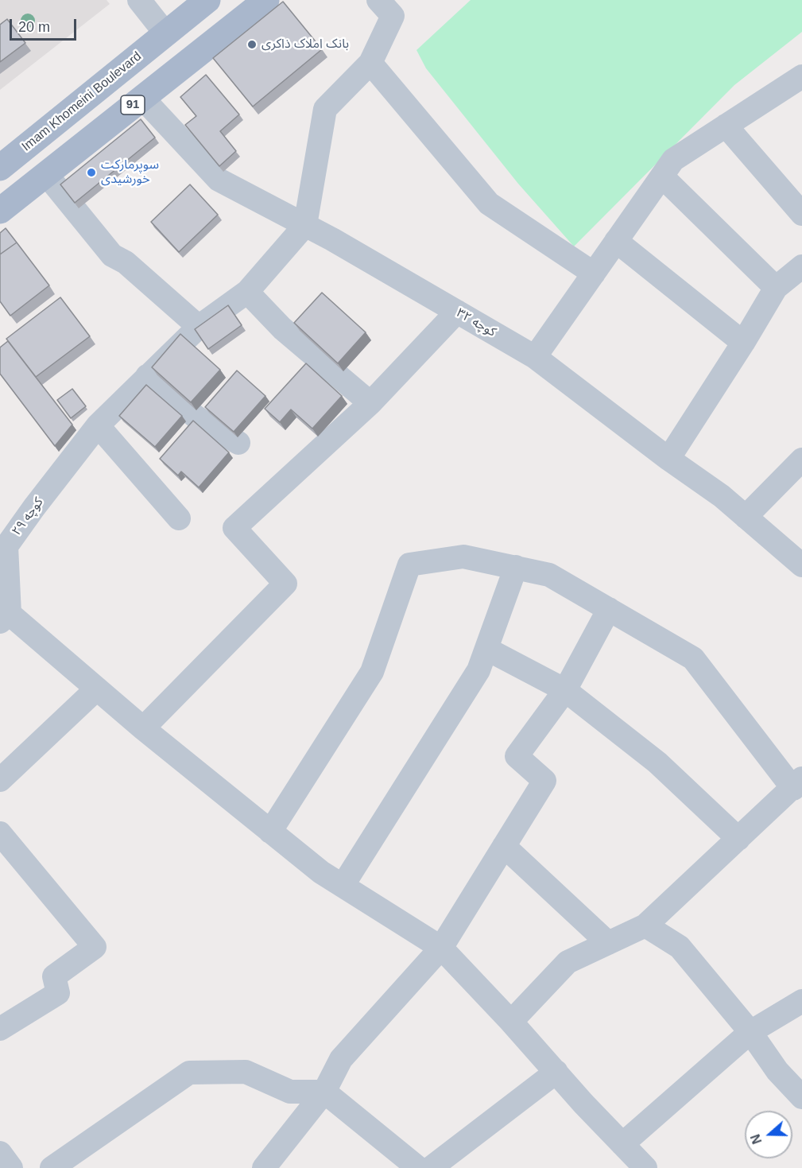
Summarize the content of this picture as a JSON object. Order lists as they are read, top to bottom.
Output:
{
  "streets": {
    "main road": ["Imam Khomeini Boulevard", "91"],
    "street": ["کوچه ۳۲", "کوچه ۲۹"]
  },
  "crossings": [
    ["91", "کوچه ۳۲"],
    ["کوچه ۳۲", "کوچه ۲۹"]
  ],
  "places": ["بانک املاک ذاکری", "سوپرمارکت خورشیدی"],
  "scale_bar": "20 m",
  "north": "left"
}
